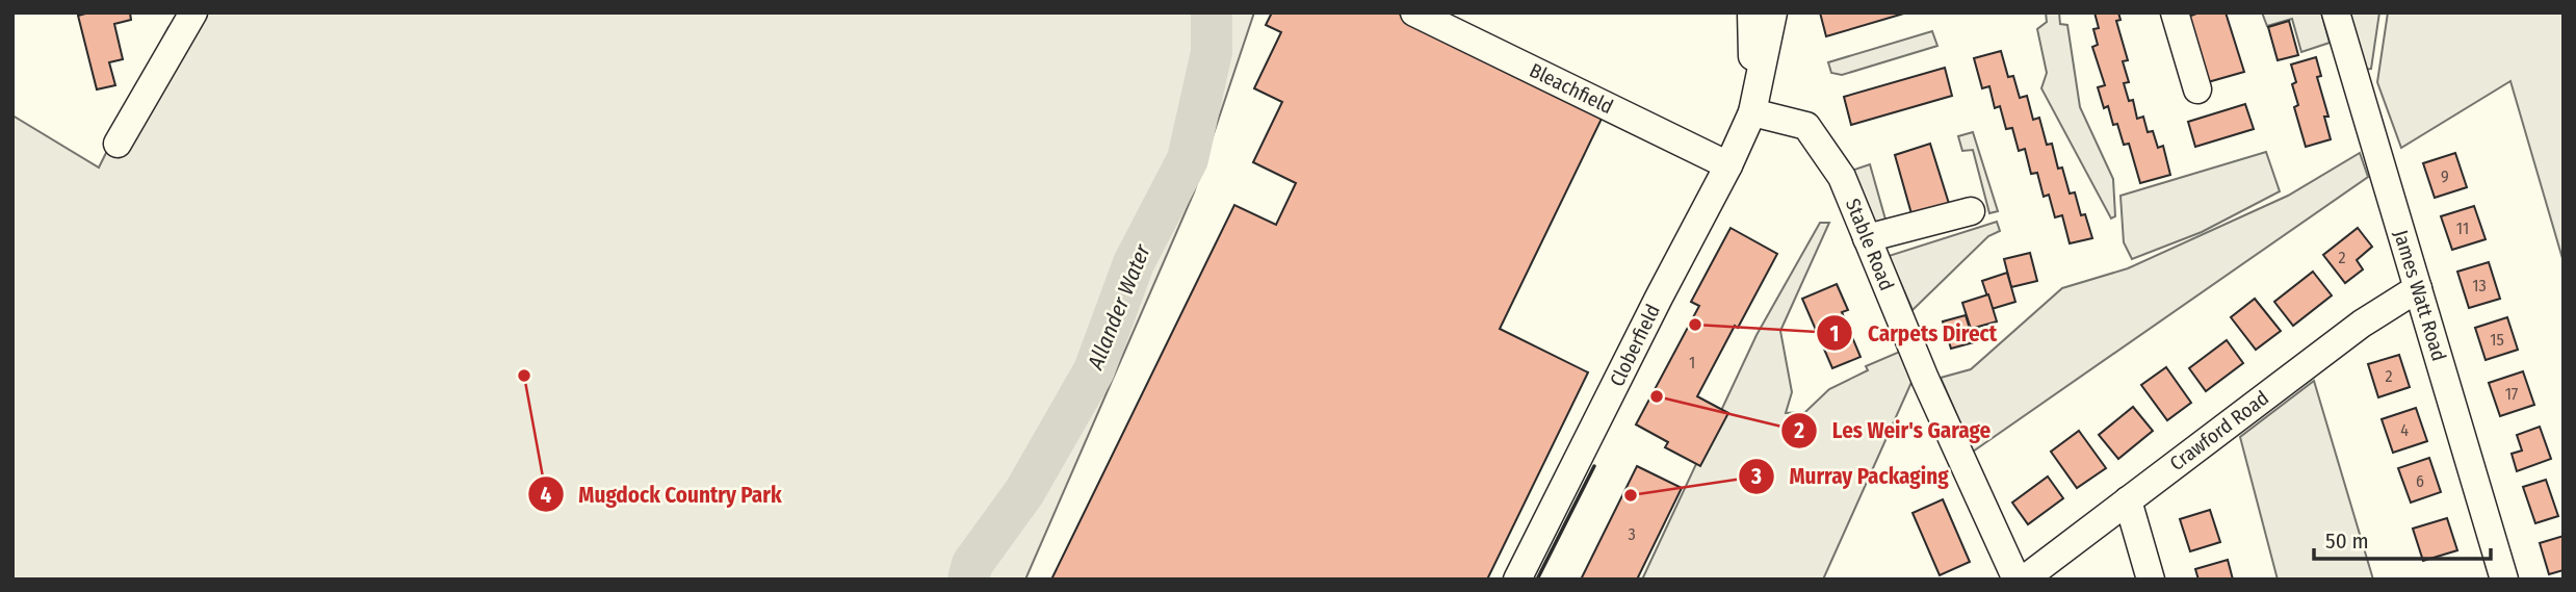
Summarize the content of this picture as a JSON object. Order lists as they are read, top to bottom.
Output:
{
  "streets": {
    "street": [
      "Bleachfield",
      "Stable Road",
      "James Watt Road",
      "Cloberfield",
      "Crawford Road"
    ]
  },
  "crossings": [
    ["Bleachfield", "Cloberfield"],
    ["Stable Road", "Cloberfield"],
    ["James Watt Road", "Crawford Road"]
  ],
  "water": ["Allander Water"],
  "places": [
    "Carpets Direct",
    "Mugdock Country Park",
    "Les Weir's Garage",
    "Murray Packaging"
  ],
  "house_numbers": [
    "9",
    "11",
    "2",
    "13",
    "15",
    "1",
    "2",
    "17",
    "4",
    "6",
    "3"
  ],
  "scale_bar": "50 m"
}
